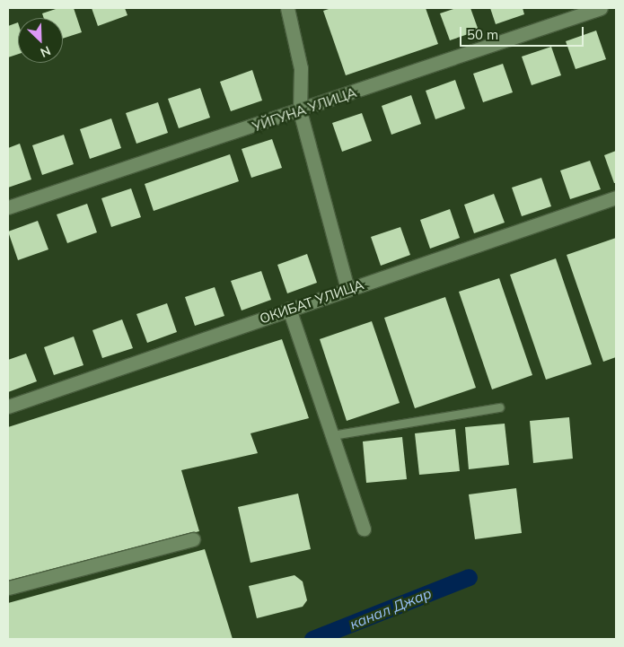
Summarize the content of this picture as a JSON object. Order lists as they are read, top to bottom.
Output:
{
  "streets": {
    "street": ["УЙГУНА УЛИЦА", "ОКИБАТ УЛИЦА"]
  },
  "water": ["канал Джар"],
  "scale_bar": "50 m",
  "north": "bottom right"
}
